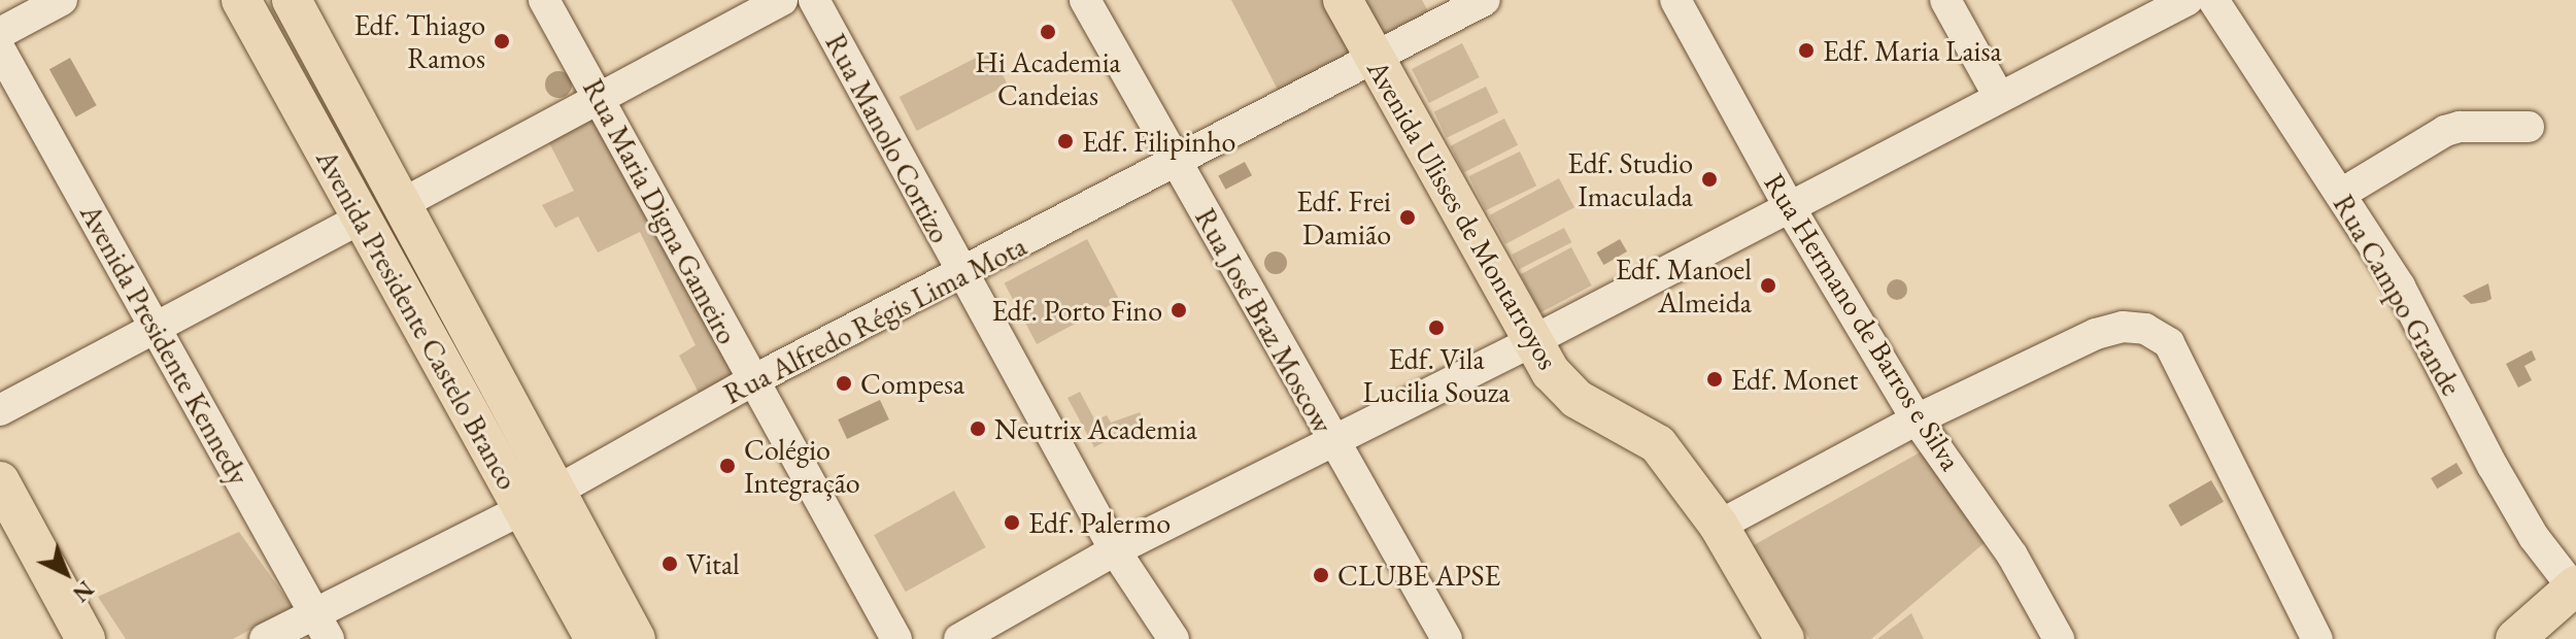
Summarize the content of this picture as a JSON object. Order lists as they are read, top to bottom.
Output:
{
  "streets": {
    "main road": ["Avenida Ulisses de Montarroyos", "Avenida Presidente Castelo Branco"],
    "street": [
      "Rua Manolo Cortizo",
      "Rua Maria Digna Gameiro",
      "Rua Campo Grande",
      "Rua Alfredo Régis Lima Mota",
      "Rua José Braz Moscow",
      "Rua Hermano de Barros e Silva",
      "Avenida Presidente Kennedy"
    ]
  },
  "crossings": [
    ["Rua Manolo Cortizo", "Rua Alfredo Régis Lima Mota"],
    ["Rua Maria Digna Gameiro", "Rua Alfredo Régis Lima Mota"],
    ["Avenida Ulisses de Montarroyos", "Rua Alfredo Régis Lima Mota"],
    ["Avenida Presidente Castelo Branco", "Rua Alfredo Régis Lima Mota"],
    ["Rua Alfredo Régis Lima Mota", "Rua José Braz Moscow"],
    ["Rua Alfredo Régis Lima Mota", "Avenida Presidente Kennedy"]
  ],
  "places": [
    "Hi Academia Candeias",
    "Edf. Thiago Ramos",
    "Edf. Maria Laisa",
    "Edf. Filipinho",
    "Edf. Studio Imaculada",
    "Edf. Frei Damião",
    "Edf. Manoel Almeida",
    "Edf. Porto Fino",
    "Edf. Vila Lucilia Souza",
    "Edf. Monet",
    "Compesa",
    "Neutrix Academia",
    "Colégio Integração",
    "Edf. Palermo",
    "Vital",
    "CLUBE APSE"
  ],
  "north": "bottom right"
}
